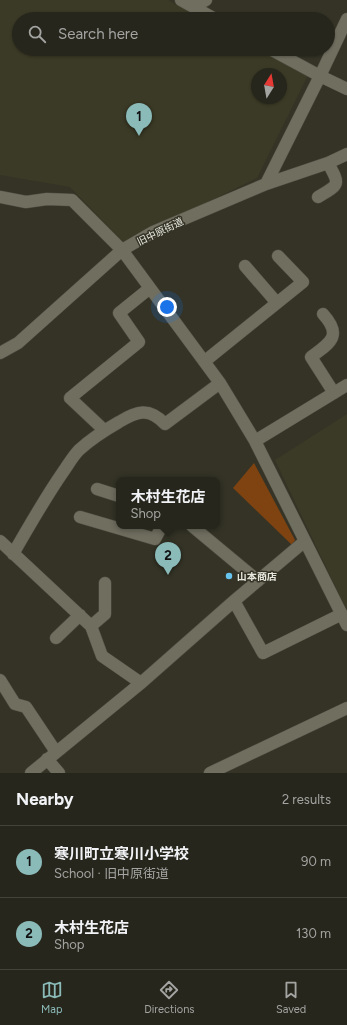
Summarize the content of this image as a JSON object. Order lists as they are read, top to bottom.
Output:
{
  "streets": {
    "street": ["旧中原街道"]
  },
  "places": ["山本商店"],
  "north": "top",
  "page": {
    "search": "Search here",
    "pins": ["1", "2"],
    "popup": ["木村生花店", "Shop"],
    "heading": ["Nearby", "2 results"],
    "list": [
      {
        "mark": "1",
        "name": "寒川町立寒川小学校",
        "note": "School · 旧中原街道",
        "value": "90 m"
      },
      {
        "mark": "2",
        "name": "木村生花店",
        "note": "Shop",
        "value": "130 m"
      }
    ],
    "nav": ["Map", "Directions", "Saved"]
  }
}
